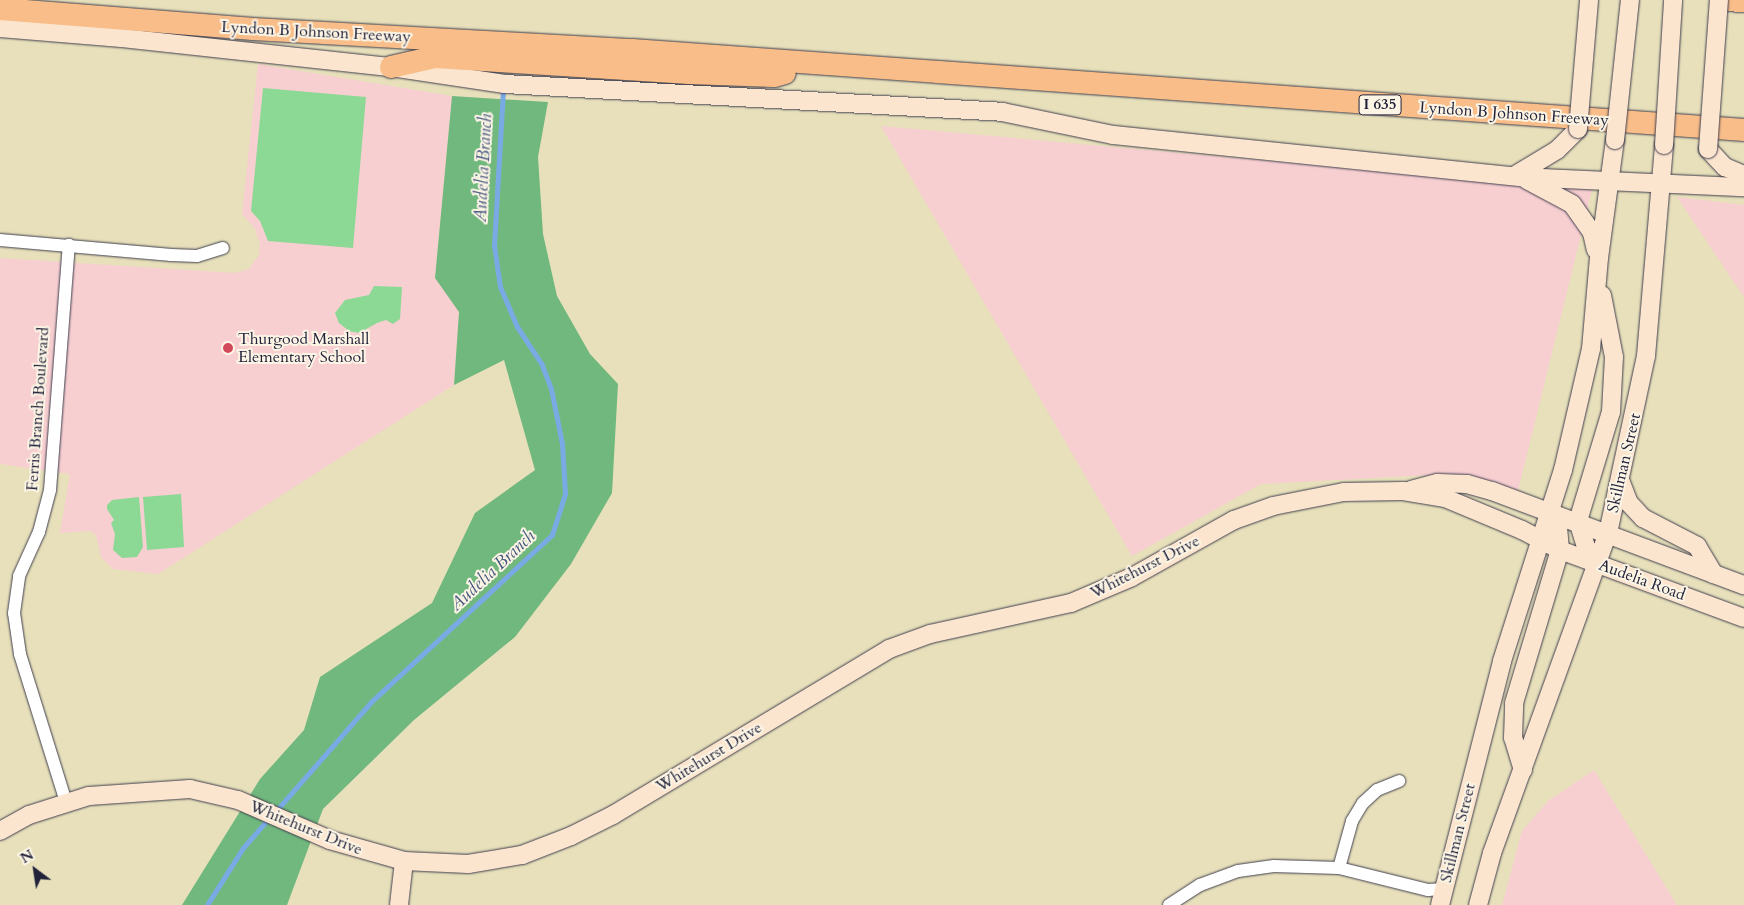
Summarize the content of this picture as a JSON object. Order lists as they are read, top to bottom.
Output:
{
  "streets": {
    "highway": ["Lyndon B Johnson Freeway", "I 635"],
    "main road": ["Skillman Street", "Whitehurst Drive", "Audelia Road"],
    "street": ["Ferris Branch Boulevard"]
  },
  "crossings": [
    ["Ferris Branch Boulevard", "Whitehurst Drive"],
    ["Skillman Street", "Whitehurst Drive"],
    ["Skillman Street", "Audelia Road"],
    ["Whitehurst Drive", "Audelia Road"]
  ],
  "water": ["Audelia Branch"],
  "places": ["Thurgood Marshall Elementary School"],
  "north": "top left"
}
